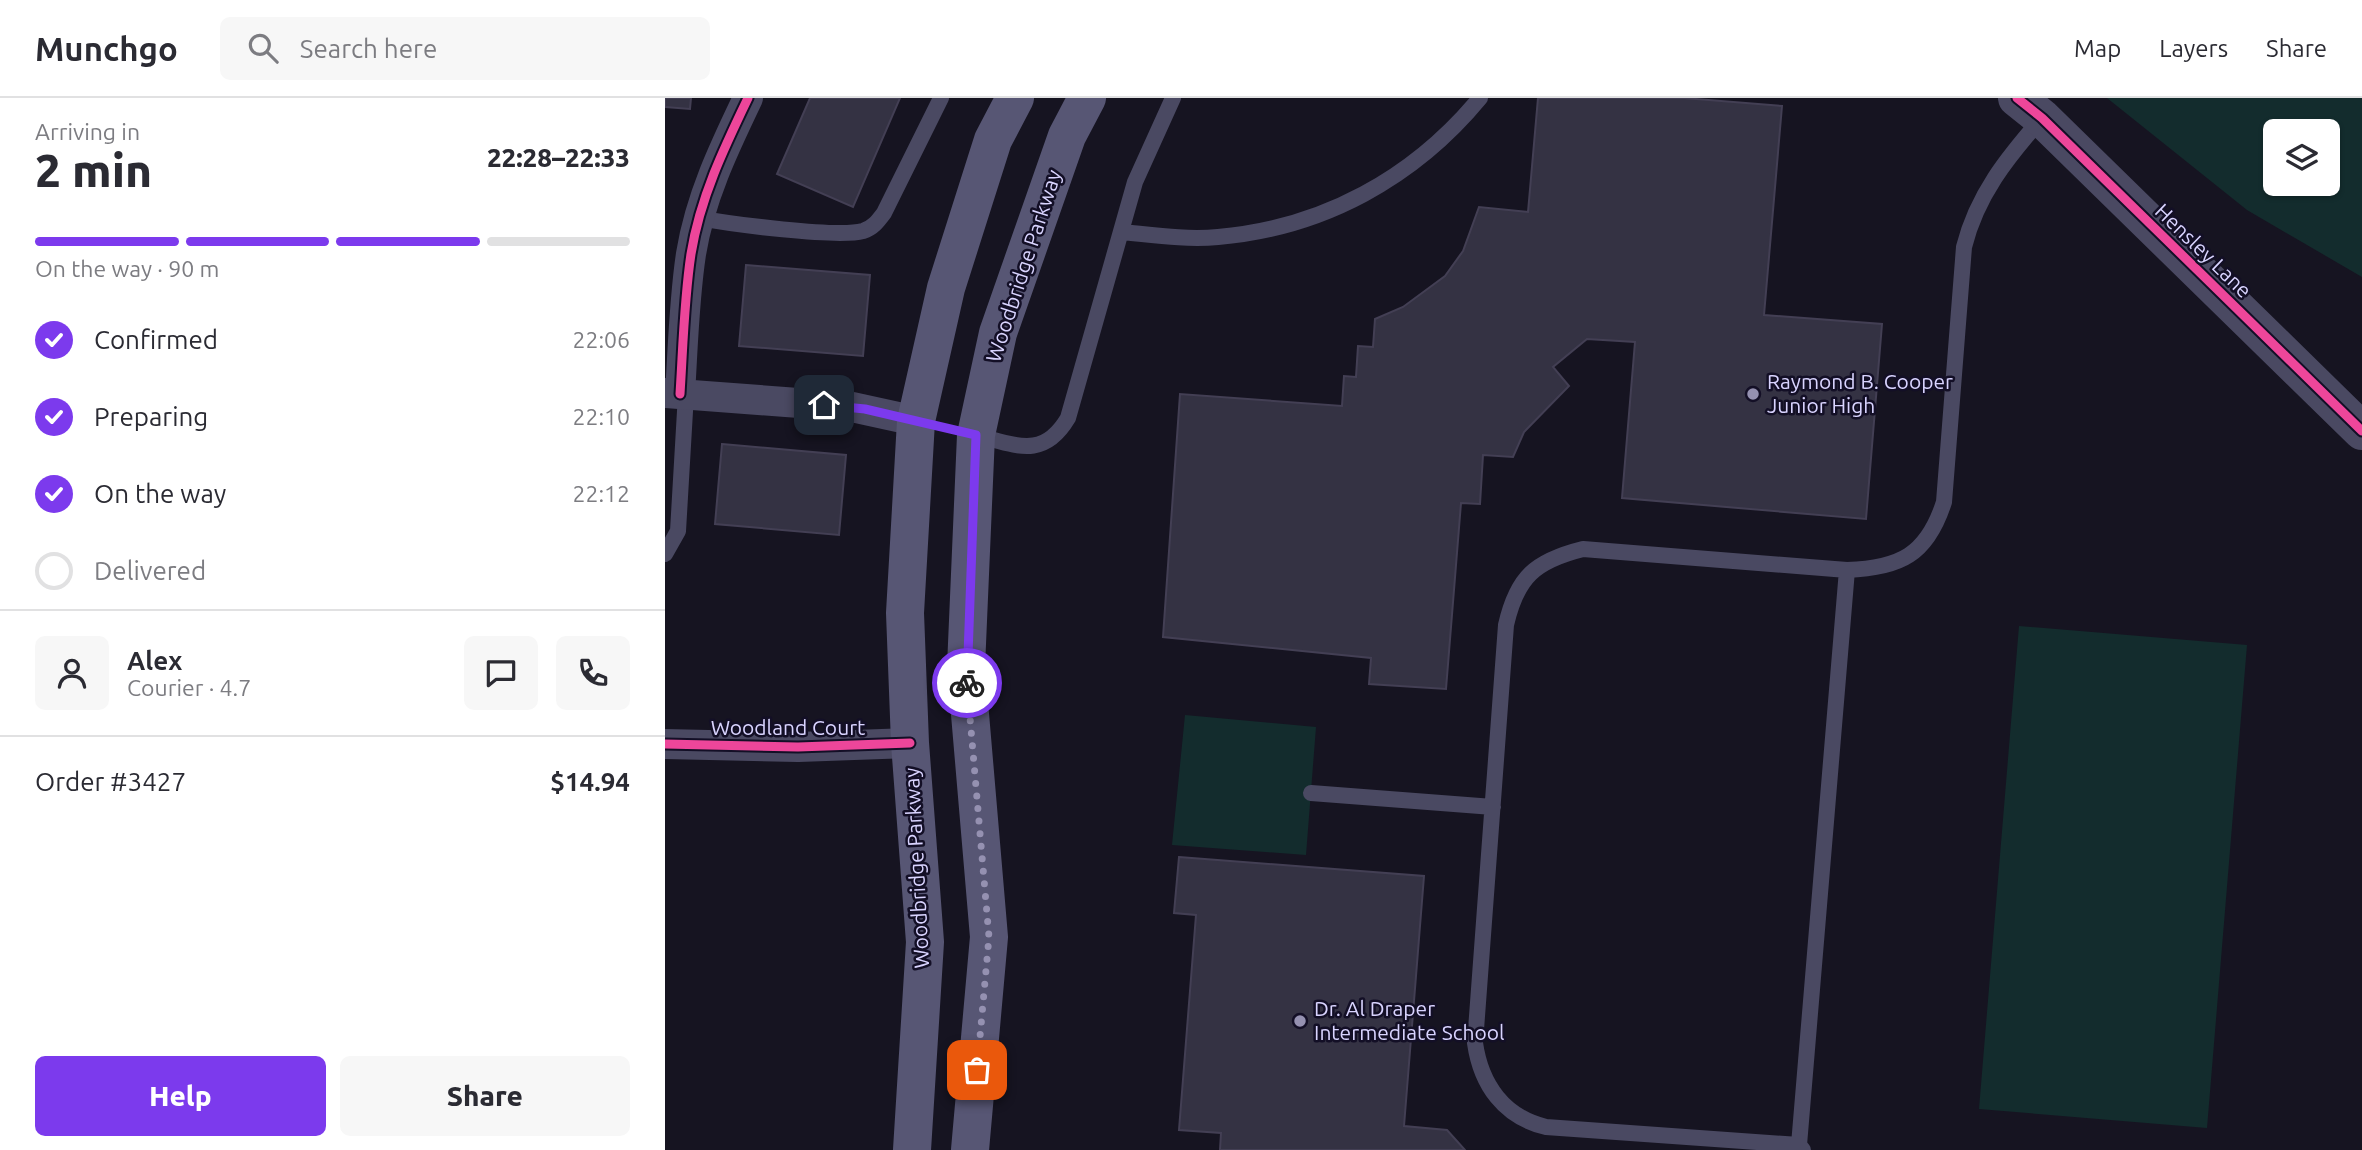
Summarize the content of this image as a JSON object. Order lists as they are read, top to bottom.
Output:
{
  "streets": {
    "main road": ["Woodbridge Parkway"],
    "street": ["Hensley Lane", "Woodland Court"]
  },
  "crossings": [
    ["Woodbridge Parkway", "Woodland Court"]
  ],
  "places": ["Raymond B. Cooper Junior High", "Dr. Al Draper Intermediate School"],
  "page": {
    "header": "Munchgo",
    "search": "Search here",
    "nav": ["Map", "Layers", "Share"],
    "heading": ["2 min", "Arriving in", "22:28–22:33"],
    "panel": [
      "Alex",
      "Courier · 4.7",
      "Order #3427",
      "$14.94"
    ],
    "bar": "On the way · 90 m",
    "list": [
      ["Confirmed", "22:06"],
      ["Preparing", "22:10"],
      ["On the way", "22:12"],
      "Delivered"
    ],
    "buttons": ["Help", "Share"]
  }
}
